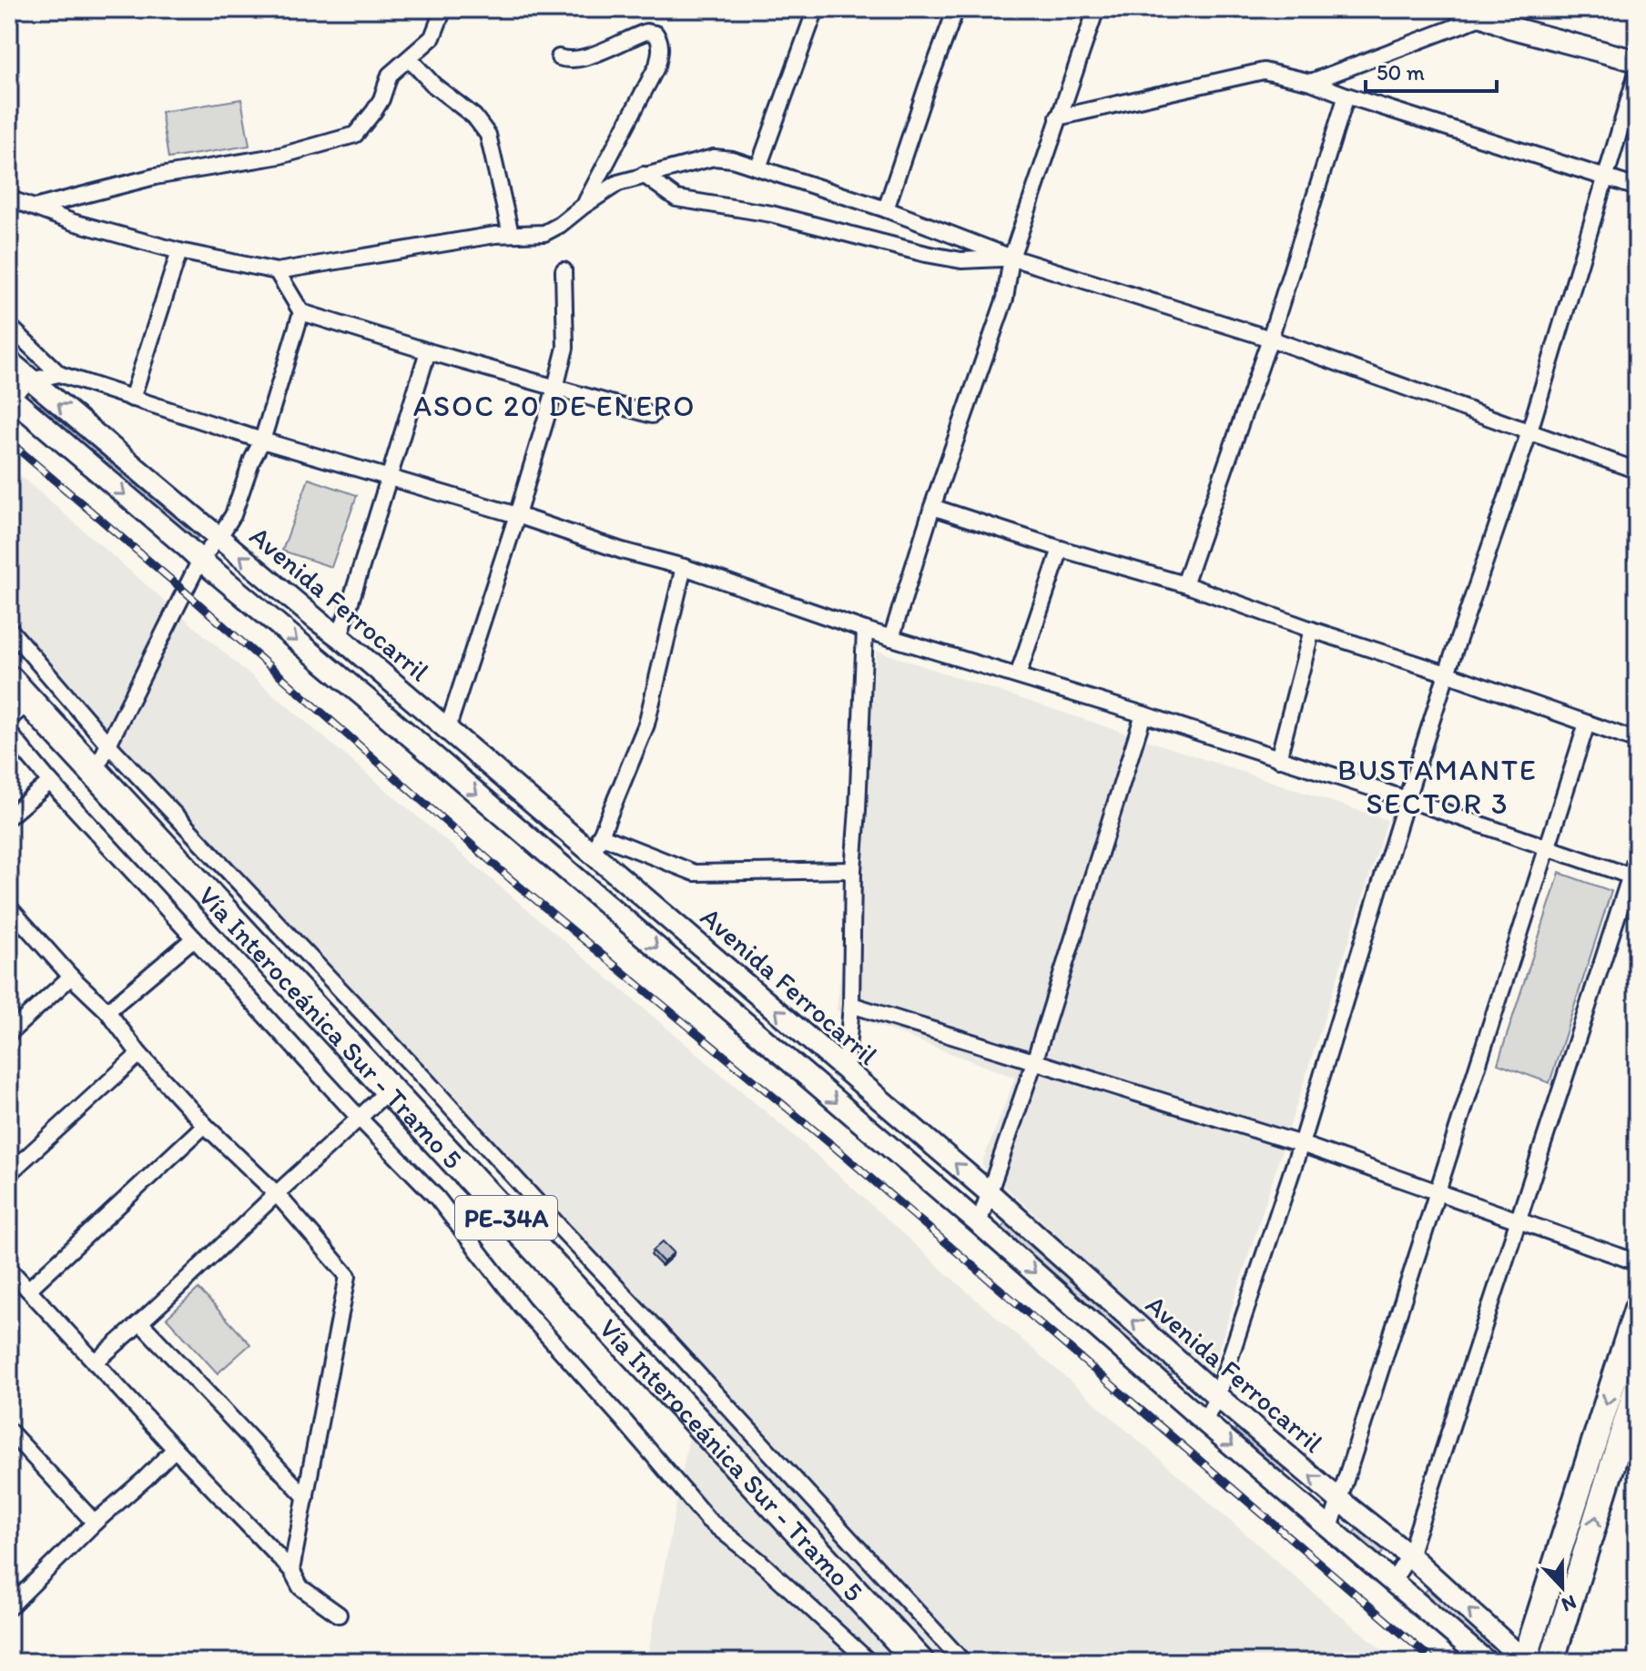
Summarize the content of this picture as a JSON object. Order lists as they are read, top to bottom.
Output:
{
  "streets": {
    "highway": ["Vía Interoceánica Sur - Tramo 5", "PE-34A"],
    "main road": ["Avenida Ferrocarril"]
  },
  "districts": ["ASOC 20 DE ENERO", "BUSTAMANTE SECTOR 3"],
  "scale_bar": "50 m",
  "north": "bottom"
}
